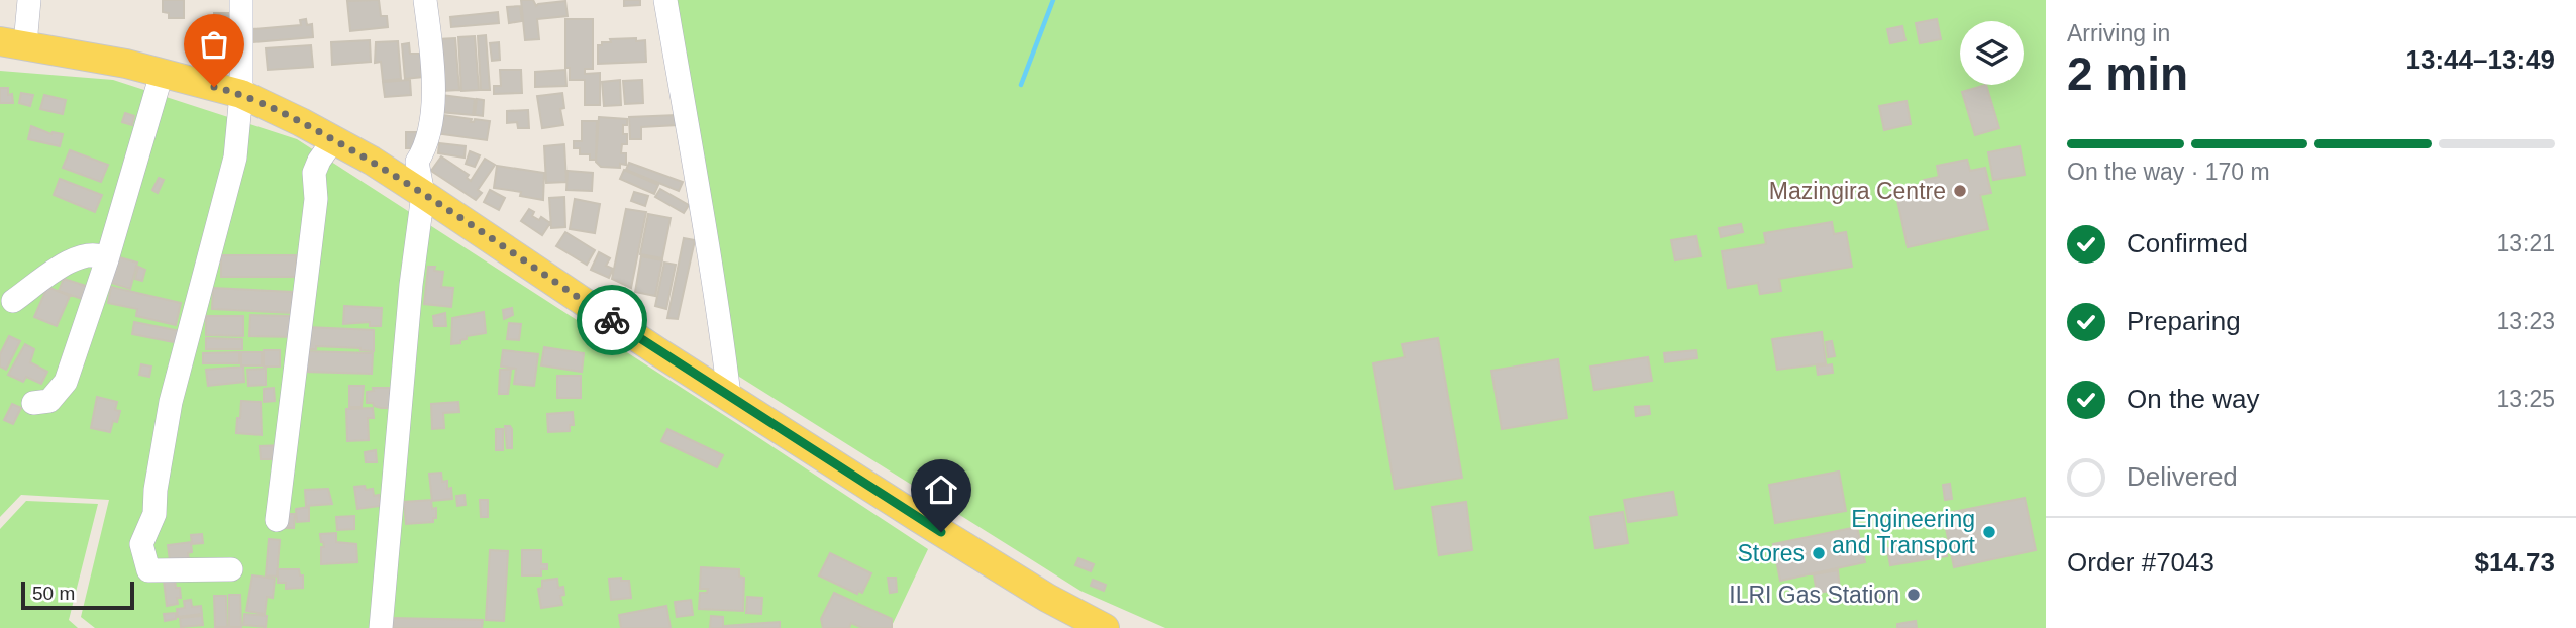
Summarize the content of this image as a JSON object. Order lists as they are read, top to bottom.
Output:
{
  "places": [
    "Mazingira Centre",
    "Engineering and Transport",
    "Stores",
    "ILRI Gas Station"
  ],
  "scale_bar": "50 m",
  "page": {
    "heading": ["2 min", "Arriving in", "13:44–13:49"],
    "panel": ["Order #7043", "$14.73"],
    "bar": "On the way · 170 m",
    "list": [
      ["Confirmed", "13:21"],
      ["Preparing", "13:23"],
      ["On the way", "13:25"],
      "Delivered"
    ],
    "scale": "50 m"
  }
}
